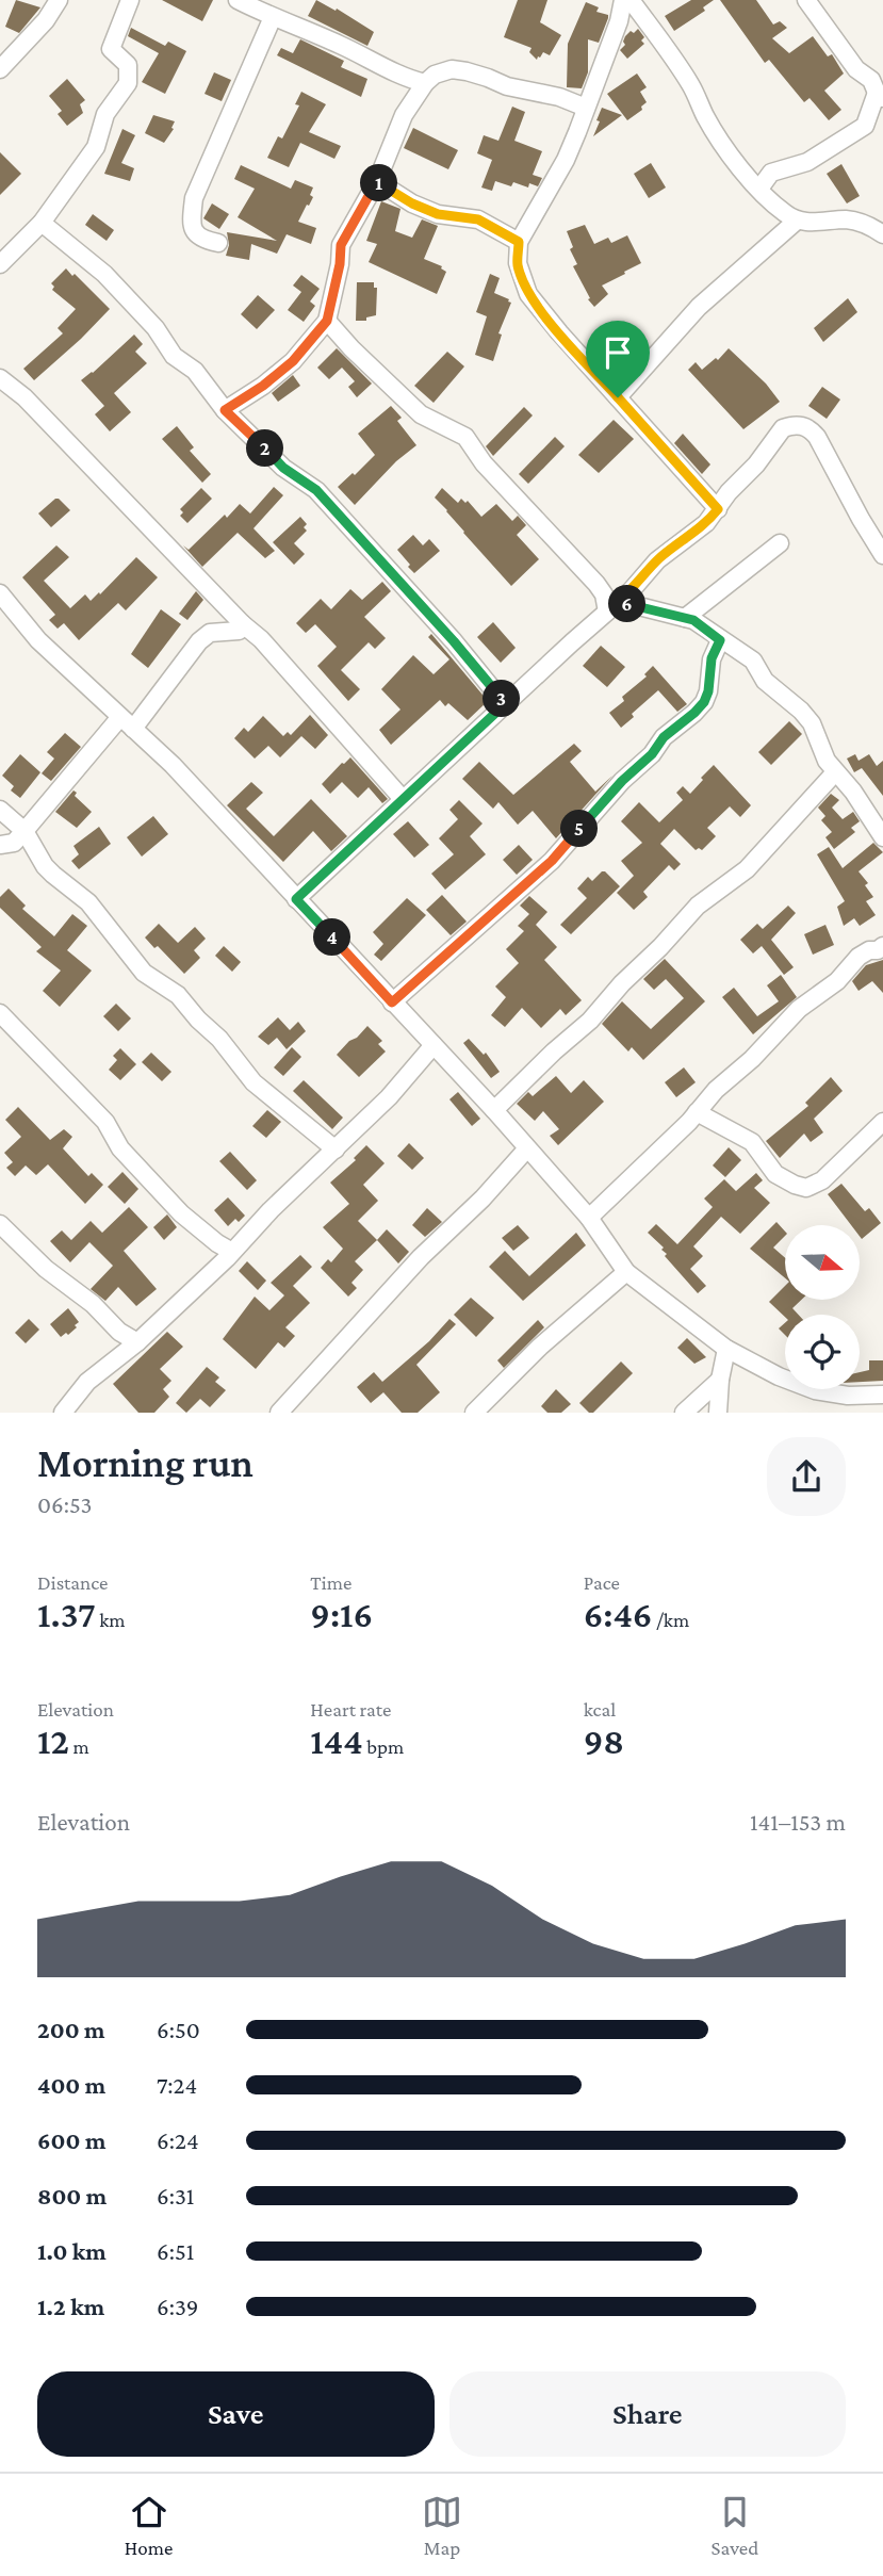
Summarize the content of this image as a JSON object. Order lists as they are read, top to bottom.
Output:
{
  "north": "right",
  "page": {
    "pins": [
      "1",
      "2",
      "6",
      "3",
      "5",
      "4"
    ],
    "heading": ["Morning run", "06:53"],
    "stats": [
      ["Distance", "1.37 km"],
      ["Time", "9:16"],
      ["Pace", "6:46 /km"],
      ["Elevation", "12 m"],
      ["Heart rate", "144 bpm"],
      ["kcal", "98"]
    ],
    "chart": ["Elevation", "141–153 m"],
    "list": [
      {
        "name": "200 m",
        "note": "6:50"
      },
      {
        "name": "400 m",
        "note": "7:24"
      },
      {
        "name": "600 m",
        "note": "6:24"
      },
      {
        "name": "800 m",
        "note": "6:31"
      },
      {
        "name": "1.0 km",
        "note": "6:51"
      },
      {
        "name": "1.2 km",
        "note": "6:39"
      }
    ],
    "buttons": ["Save", "Share"],
    "tabs": ["Home", "Map", "Saved"]
  }
}
